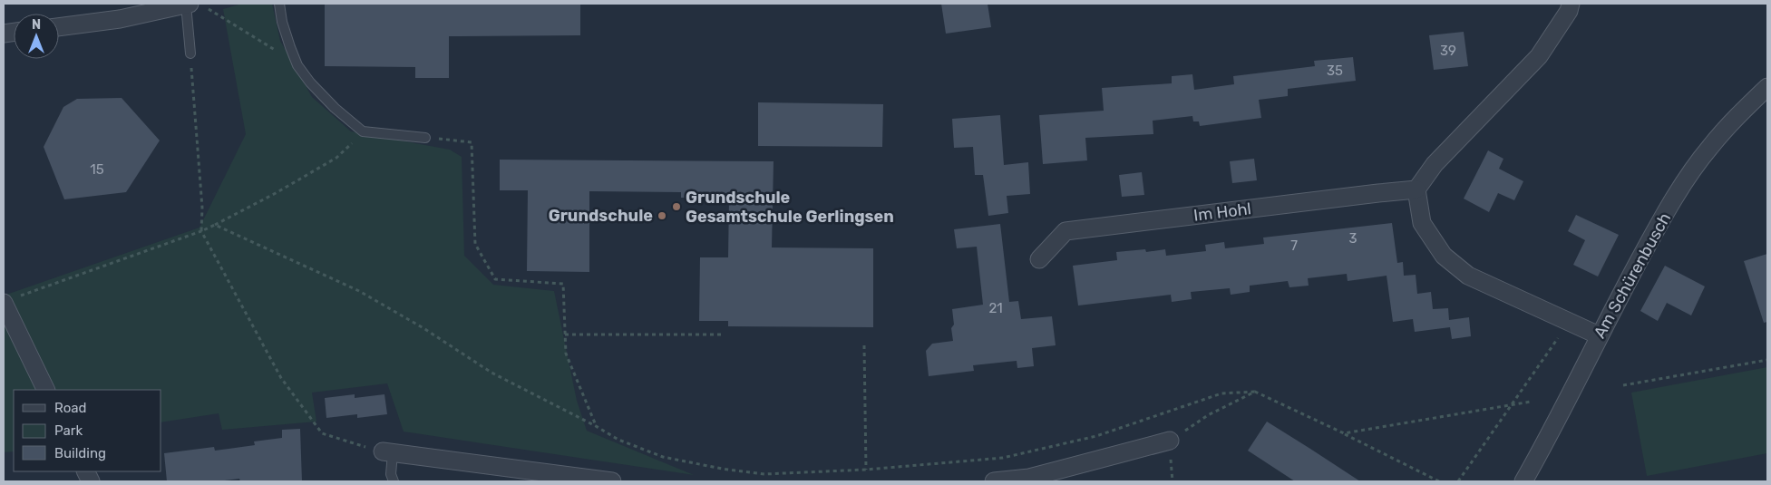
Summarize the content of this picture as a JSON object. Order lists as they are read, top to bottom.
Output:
{
  "streets": {
    "street": ["Im Hohl", "Am Schürenbusch"]
  },
  "places": ["Grundschule Gesamtschule Gerlingsen", "Grundschule"],
  "house_numbers": [
    "39",
    "35",
    "15",
    "3",
    "7",
    "21"
  ],
  "legend": ["Road", "Park", "Building"],
  "north": "top"
}
